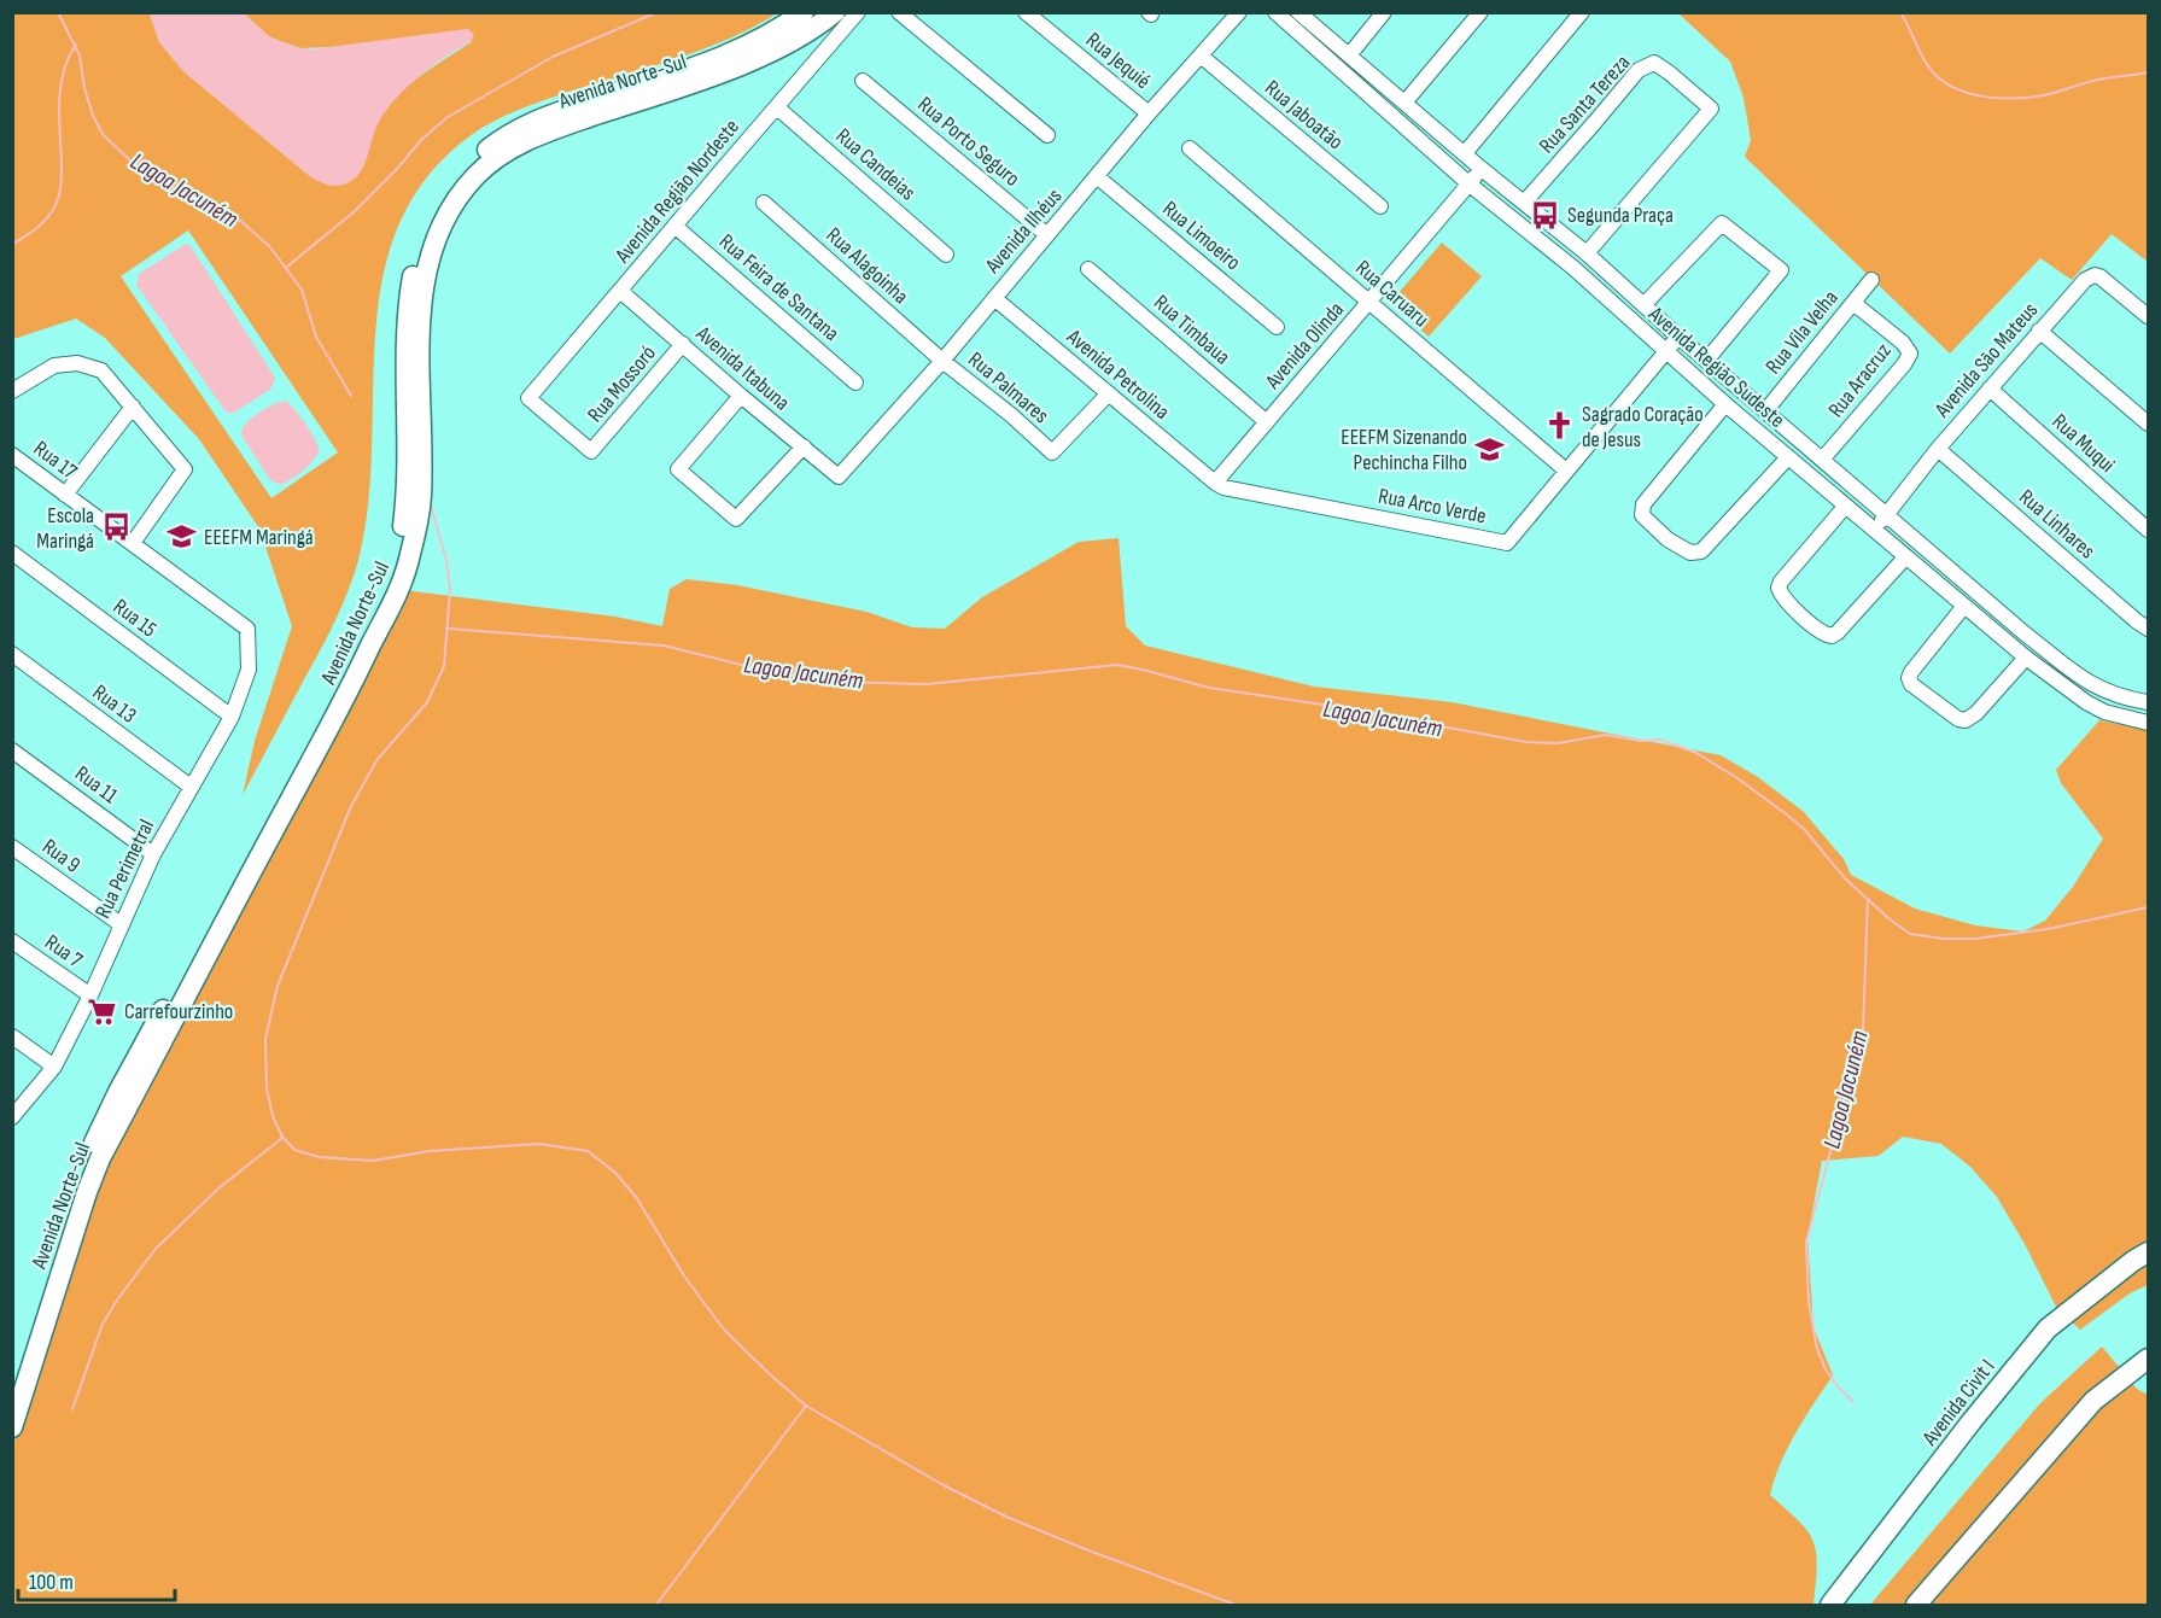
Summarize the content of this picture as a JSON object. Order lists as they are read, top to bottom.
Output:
{
  "streets": {
    "main road": ["Avenida Norte-Sul", "Avenida Civit I"],
    "street": [
      "Rua Jequié",
      "Rua Santa Tereza",
      "Rua Jaboatão",
      "Rua Porto Seguro",
      "Rua Candeias",
      "Avenida Região Nordeste",
      "Avenida Ilhéus",
      "Rua Limoeiro",
      "Rua Alagoinha",
      "Rua Feira de Santana",
      "Rua Caruaru",
      "Rua Timbaua",
      "Rua Vila Velha",
      "Avenida Olinda",
      "Avenida São Mateus",
      "Avenida Região Sudeste",
      "Avenida Itabuna",
      "Avenida Petrolina",
      "Rua Aracruz",
      "Rua Mossoró",
      "Rua Palmares",
      "Rua Muqui",
      "Rua 17",
      "Rua Arco Verde",
      "Rua Linhares",
      "Rua 15",
      "Rua 13",
      "Rua 11",
      "Rua 9",
      "Rua Perimetral",
      "Rua 7"
    ]
  },
  "crossings": [
    ["Rua Jequié", "Avenida Ilhéus"],
    ["Rua Santa Tereza", "Avenida Região Sudeste"],
    ["Rua Jaboatão", "Avenida Ilhéus"],
    ["Rua Porto Seguro", "Avenida Ilhéus"],
    ["Rua Candeias", "Avenida Região Nordeste"],
    ["Avenida Região Nordeste", "Rua Feira de Santana"],
    ["Avenida Região Nordeste", "Avenida Itabuna"],
    ["Avenida Região Nordeste", "Rua Mossoró"],
    ["Avenida Ilhéus", "Rua Limoeiro"],
    ["Avenida Ilhéus", "Rua Alagoinha"],
    ["Avenida Ilhéus", "Avenida Itabuna"],
    ["Avenida Ilhéus", "Avenida Petrolina"],
    ["Avenida Ilhéus", "Rua Palmares"],
    ["Rua Alagoinha", "Rua Palmares"],
    ["Rua Caruaru", "Avenida Olinda"],
    ["Rua Caruaru", "Rua Arco Verde"],
    ["Rua Timbaua", "Avenida Olinda"],
    ["Rua Vila Velha", "Avenida Região Sudeste"],
    ["Rua Vila Velha", "Rua Aracruz"],
    ["Avenida Olinda", "Avenida Região Sudeste"],
    ["Avenida Olinda", "Avenida Petrolina"],
    ["Avenida Olinda", "Rua Arco Verde"],
    ["Avenida São Mateus", "Avenida Região Sudeste"],
    ["Avenida São Mateus", "Rua Muqui"],
    ["Avenida São Mateus", "Rua Linhares"],
    ["Avenida Região Sudeste", "Rua Aracruz"],
    ["Avenida Região Sudeste", "Rua Arco Verde"],
    ["Avenida Itabuna", "Rua Mossoró"],
    ["Avenida Petrolina", "Rua Palmares"],
    ["Avenida Petrolina", "Rua Arco Verde"],
    ["Rua 17", "Rua Perimetral"],
    ["Rua 15", "Rua Perimetral"],
    ["Rua 13", "Rua Perimetral"],
    ["Rua 11", "Rua Perimetral"],
    ["Rua 9", "Rua Perimetral"],
    ["Rua Perimetral", "Rua 7"]
  ],
  "water": ["Lagoa Jacuném"],
  "places": {
    "bus stop": ["Segunda Praça", "Escola Maringá"],
    "church": ["Sagrado Coração de Jesus"],
    "school or university": ["EEEFM Sizenando Pechincha Filho", "EEEFM Maringá"],
    "supermarket": ["Carrefourzinho"]
  },
  "scale_bar": "100 m"
}
